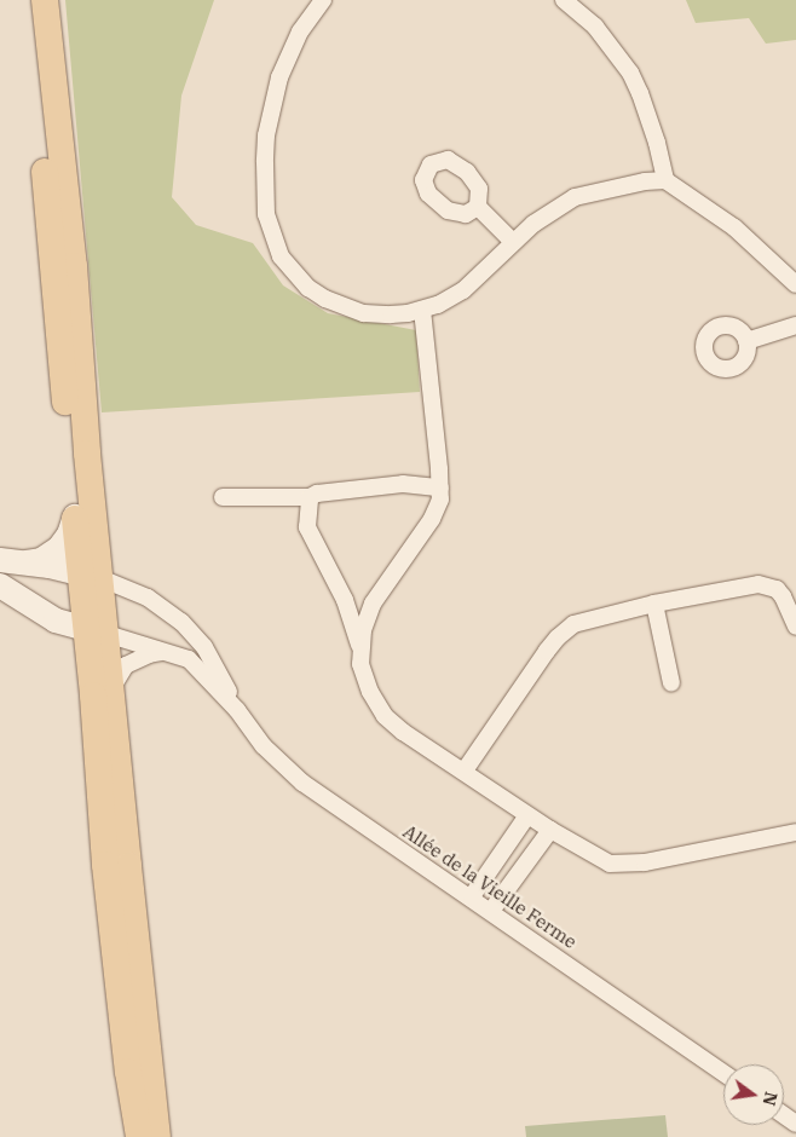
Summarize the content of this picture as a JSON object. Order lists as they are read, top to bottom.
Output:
{
  "streets": {
    "street": ["Allée de la Vieille Ferme"]
  },
  "north": "right"
}
